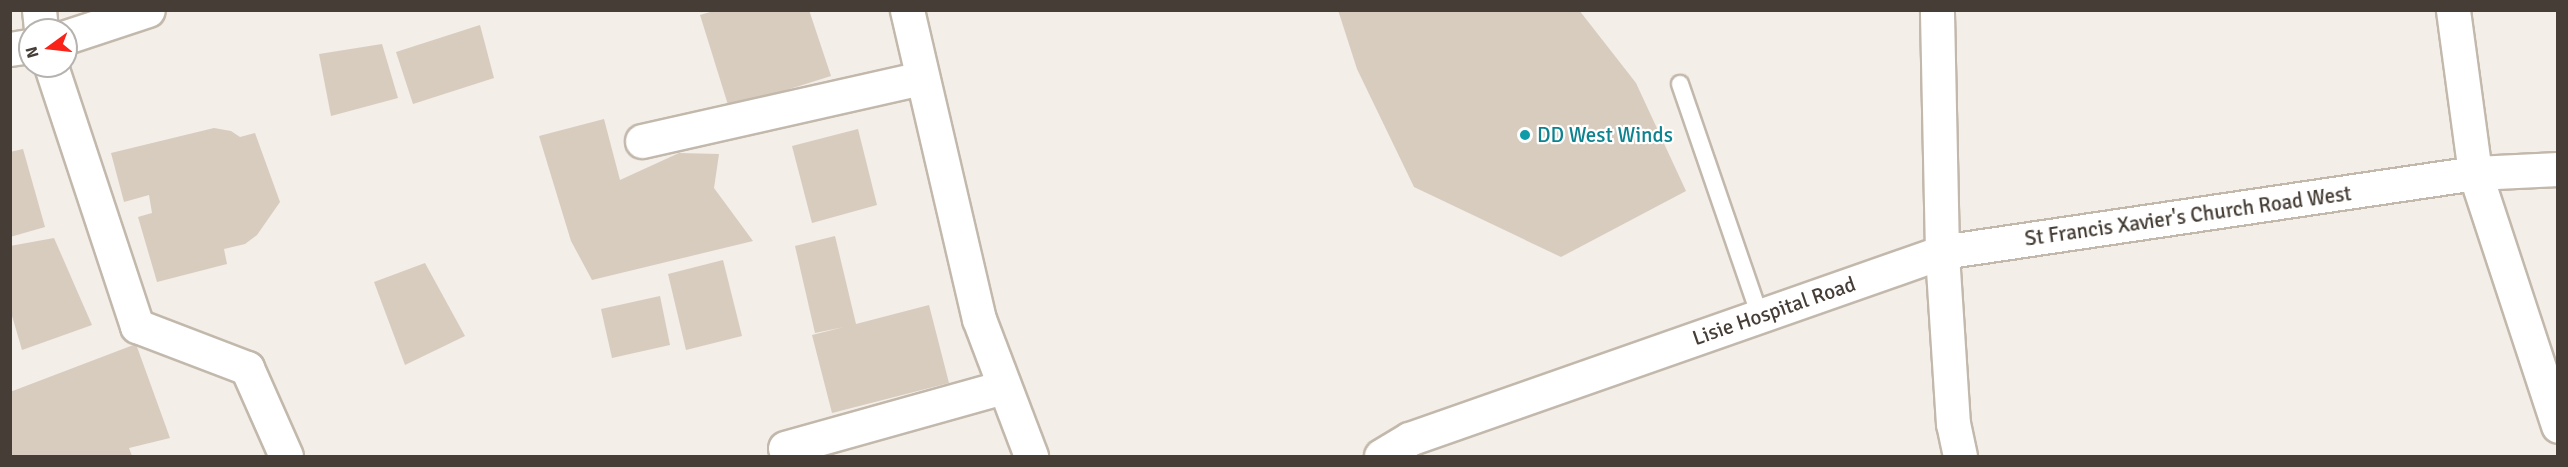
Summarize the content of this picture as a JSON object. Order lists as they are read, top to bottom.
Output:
{
  "streets": {
    "street": ["St Francis Xavier's Church Road West", "Lisie Hospital Road"]
  },
  "crossings": [
    ["St Francis Xavier's Church Road West", "Lisie Hospital Road"]
  ],
  "places": ["DD West Winds"],
  "north": "left"
}
